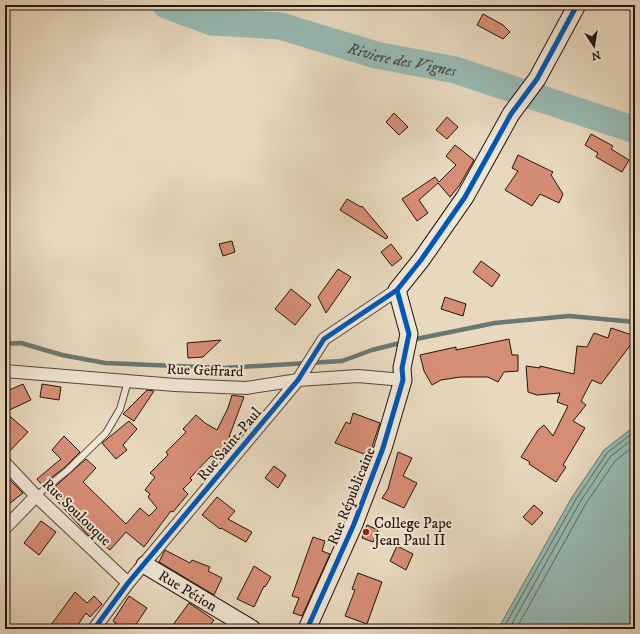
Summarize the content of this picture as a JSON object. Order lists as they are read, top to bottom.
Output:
{
  "streets": {
    "street": [
      "Rue Geffrard",
      "Rue Saint-Paul",
      "Rue Républicaine",
      "Rue Soulouque",
      "Rue Pétion"
    ]
  },
  "crossings": [
    ["Rue Geffrard", "Rue Saint-Paul"],
    ["Rue Geffrard", "Rue Républicaine"],
    ["Rue Saint-Paul", "Rue Républicaine"],
    ["Rue Saint-Paul", "Rue Soulouque"],
    ["Rue Saint-Paul", "Rue Pétion"]
  ],
  "water": ["Riviere des Vignes"],
  "places": ["College Pape Jean Paul II"],
  "north": "bottom"
}
